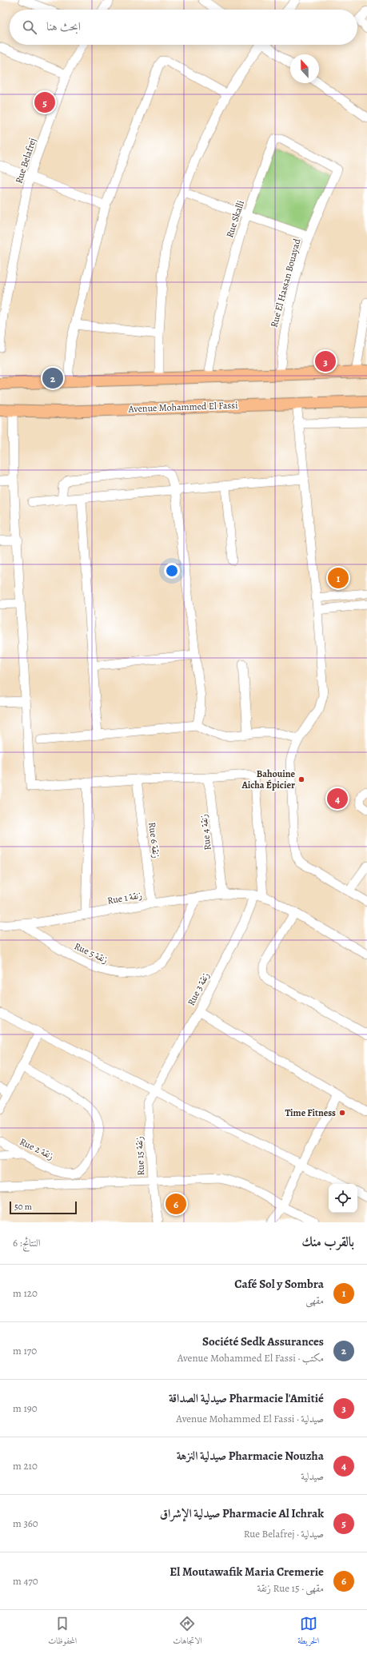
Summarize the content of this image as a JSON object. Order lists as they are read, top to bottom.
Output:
{
  "streets": {
    "main road": ["Avenue Mohammed El Fassi"],
    "street": [
      "Rue Belafrej",
      "Rue Skalli",
      "Rue El Hassan Bouayad",
      "Rue 4 زنقة",
      "Rue 6 زنقة",
      "Rue 1 زنقة",
      "Rue 5 زنقة",
      "Rue 3 زنقة",
      "Rue 2 زنقة",
      "Rue 15 زنقة"
    ]
  },
  "crossings": [
    ["Rue Skalli", "Rue El Hassan Bouayad"],
    ["Rue 4 زنقة", "Rue 1 زنقة"],
    ["Rue 6 زنقة", "Rue 1 زنقة"],
    ["Rue 1 زنقة", "Rue 5 زنقة"],
    ["Rue 1 زنقة", "Rue 3 زنقة"],
    ["Rue 3 زنقة", "Rue 15 زنقة"]
  ],
  "places": ["Bahouine Aicha Épicier", "Time Fitness"],
  "scale_bar": "50 m",
  "north": "top",
  "page": {
    "search": "ابحث هنا",
    "pins": [
      "5",
      "3",
      "2",
      "1",
      "4",
      "6"
    ],
    "scale": "50 m",
    "heading": ["بالقرب منك", "النتائج: 6"],
    "list": [
      {
        "mark": "1",
        "name": "Café Sol y Sombra",
        "note": "مقهى",
        "value": "120 m"
      },
      {
        "mark": "2",
        "name": "Société Sedk Assurances",
        "note": "مكتب · Avenue Mohammed El Fassi",
        "value": "170 m"
      },
      {
        "mark": "3",
        "name": "Pharmacie l'Amitié صيدلية الصداقة",
        "note": "صيدلية · Avenue Mohammed El Fassi",
        "value": "190 m"
      },
      {
        "mark": "4",
        "name": "Pharmacie Nouzha صيدلية النزهة",
        "note": "صيدلية",
        "value": "210 m"
      },
      {
        "mark": "5",
        "name": "Pharmacie Al Ichrak صيدلية الإشراق",
        "note": "صيدلية · Rue Belafrej",
        "value": "360 m"
      },
      {
        "mark": "6",
        "name": "El Moutawafik Maria Cremerie",
        "note": "مقهى · Rue 15 زنقة",
        "value": "470 m"
      }
    ],
    "nav": ["الخريطة", "الاتجاهات", "المحفوظات"]
  }
}
